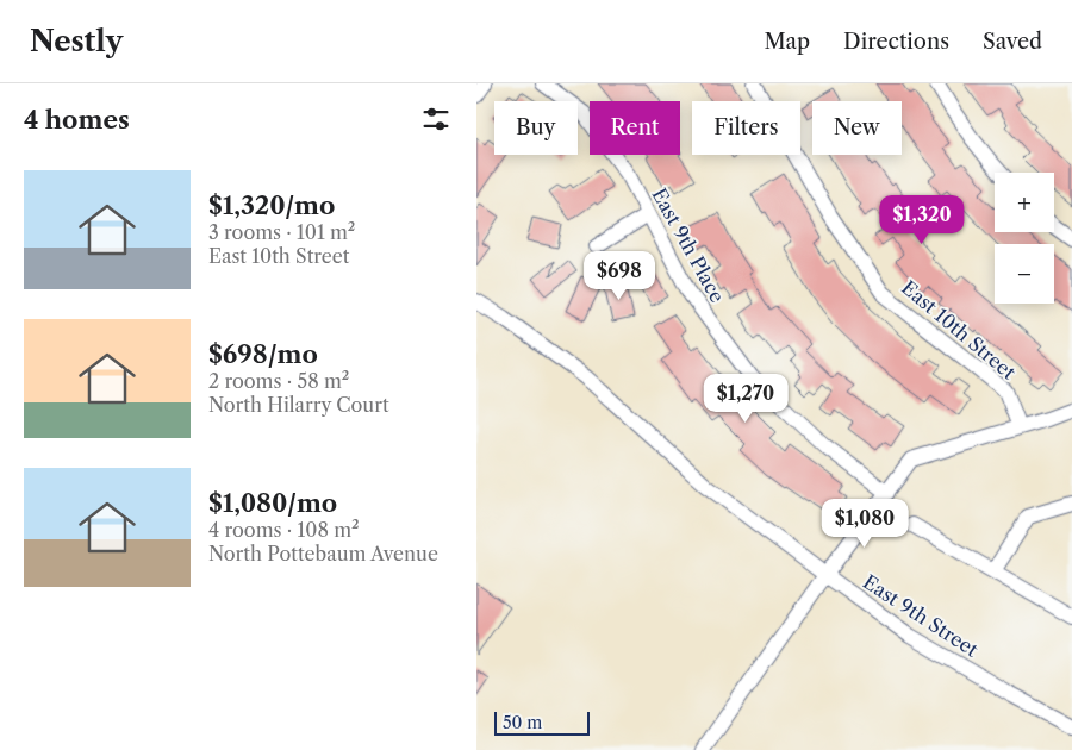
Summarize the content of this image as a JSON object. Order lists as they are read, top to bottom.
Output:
{
  "streets": {
    "street": ["East 9th Place", "East 10th Street", "East 9th Street"]
  },
  "scale_bar": "50 m",
  "page": {
    "header": "Nestly",
    "nav": ["Map", "Directions", "Saved"],
    "heading": "4 homes",
    "chip": [
      "Buy",
      "Rent",
      "Filters",
      "New"
    ],
    "list": [
      {
        "name": "$1,320/mo",
        "note": "3 rooms · 101 m² · East 10th Street"
      },
      {
        "name": "$698/mo",
        "note": "2 rooms · 58 m² · North Hilarry Court"
      },
      {
        "name": "$1,080/mo",
        "note": "4 rooms · 108 m² · North Pottebaum Avenue"
      }
    ],
    "map_buttons": ["+", "−"],
    "price": [
      "$1,320",
      "$698",
      "$1,270",
      "$1,080"
    ],
    "scale": "50 m"
  }
}
